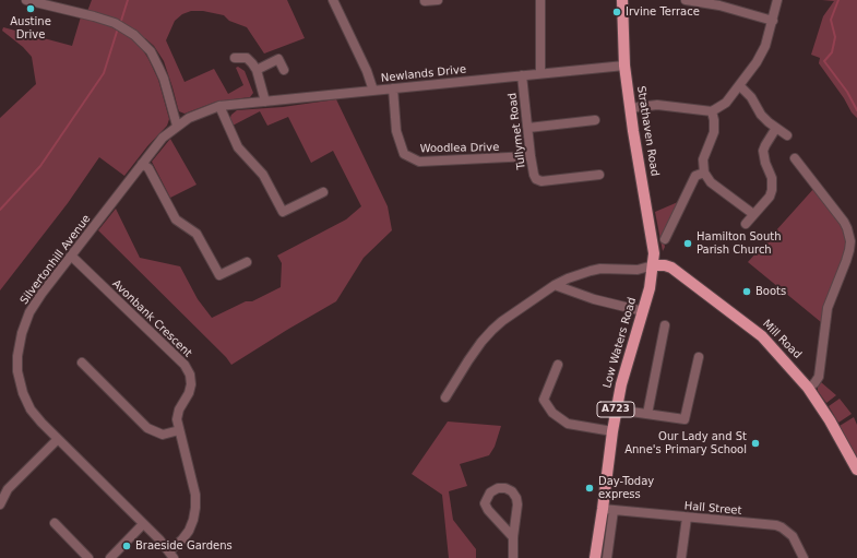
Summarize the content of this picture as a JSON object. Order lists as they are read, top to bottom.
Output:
{
  "streets": {
    "main road": [
      "Strathaven Road",
      "Mill Road",
      "Low Waters Road",
      "A723"
    ],
    "street": [
      "Newlands Drive",
      "Tullymet Road",
      "Woodlea Drive",
      "Silvertonhill Avenue",
      "Avonbank Crescent",
      "Hall Street"
    ]
  },
  "crossings": [
    ["Newlands Drive", "Tullymet Road"],
    ["Newlands Drive", "Strathaven Road"],
    ["Newlands Drive", "Woodlea Drive"],
    ["Newlands Drive", "Silvertonhill Avenue"],
    ["Tullymet Road", "Woodlea Drive"],
    ["Strathaven Road", "Mill Road"],
    ["Strathaven Road", "Low Waters Road"],
    ["Silvertonhill Avenue", "Avonbank Crescent"],
    ["Mill Road", "Low Waters Road"],
    ["Low Waters Road", "Hall Street"]
  ],
  "places": [
    "Austine Drive",
    "Irvine Terrace",
    "Hamilton South Parish Church",
    "Boots",
    "Our Lady and St Anne's Primary School",
    "Day-Today express",
    "Braeside Gardens"
  ]
}
